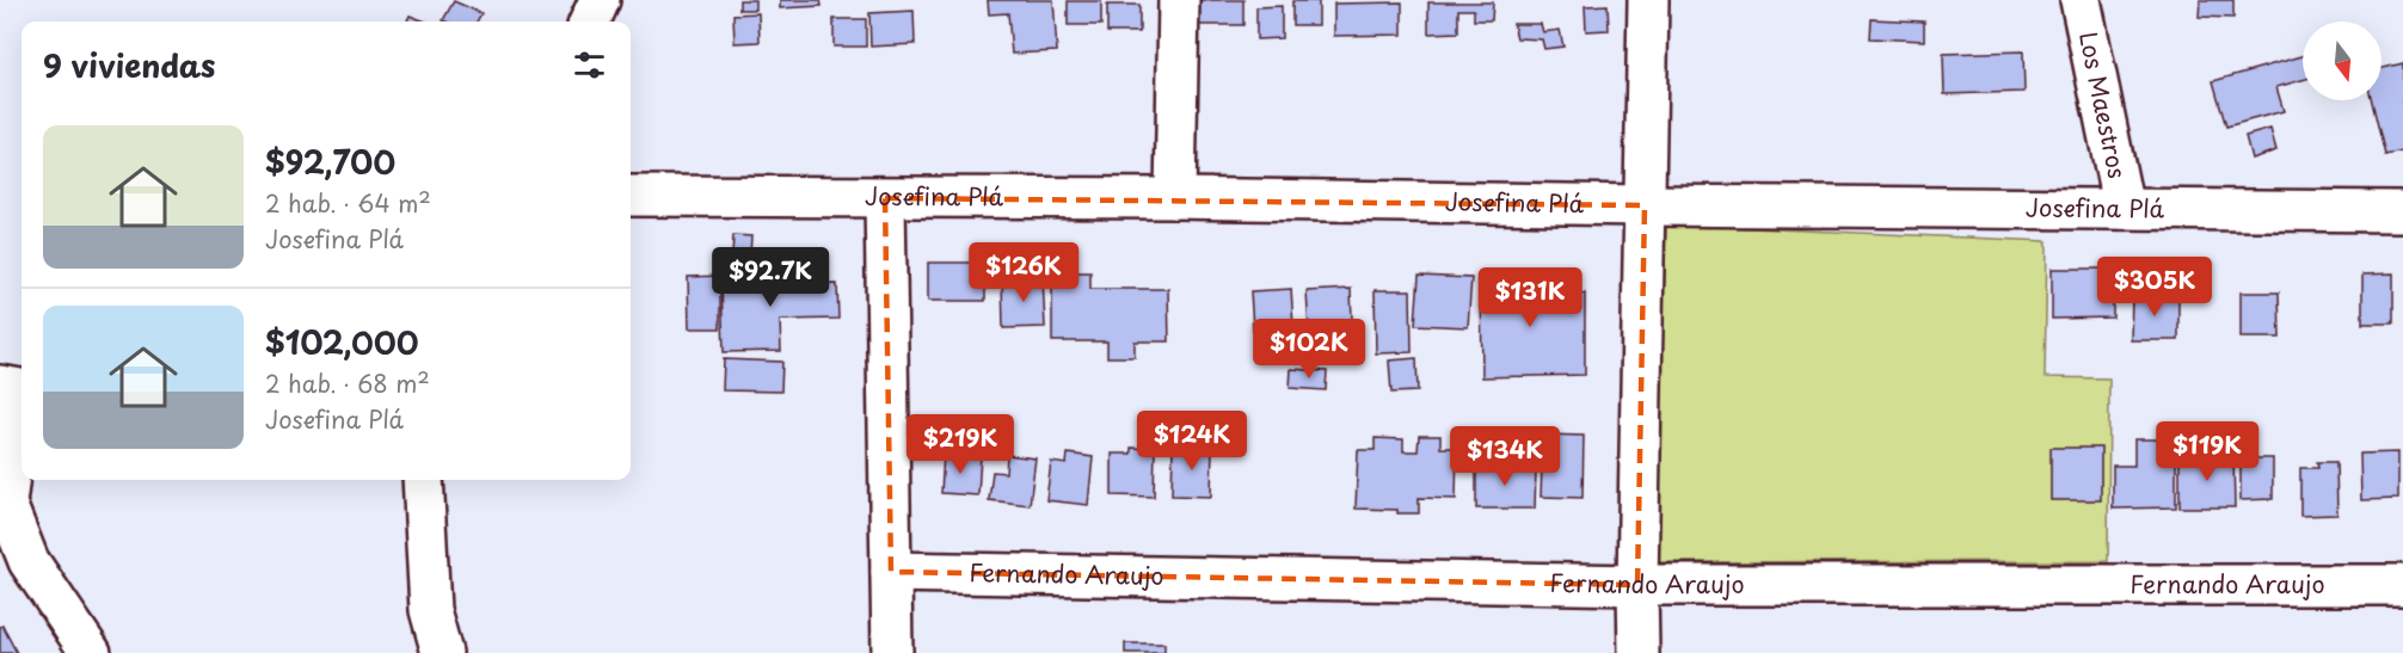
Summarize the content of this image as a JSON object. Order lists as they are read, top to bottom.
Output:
{
  "streets": {
    "street": ["Los Maestros", "Josefina Plá", "Fernando Araujo"]
  },
  "crossings": [
    ["Los Maestros", "Josefina Plá"]
  ],
  "north": "bottom",
  "page": {
    "heading": "9 viviendas",
    "list": [
      {
        "name": "$92,700",
        "note": "2 hab. · 64 m² · Josefina Plá"
      },
      {
        "name": "$102,000",
        "note": "2 hab. · 68 m² · Josefina Plá"
      }
    ],
    "price": [
      "$126K",
      "$92.7K",
      "$305K",
      "$131K",
      "$102K",
      "$124K",
      "$219K",
      "$119K",
      "$134K"
    ]
  }
}
